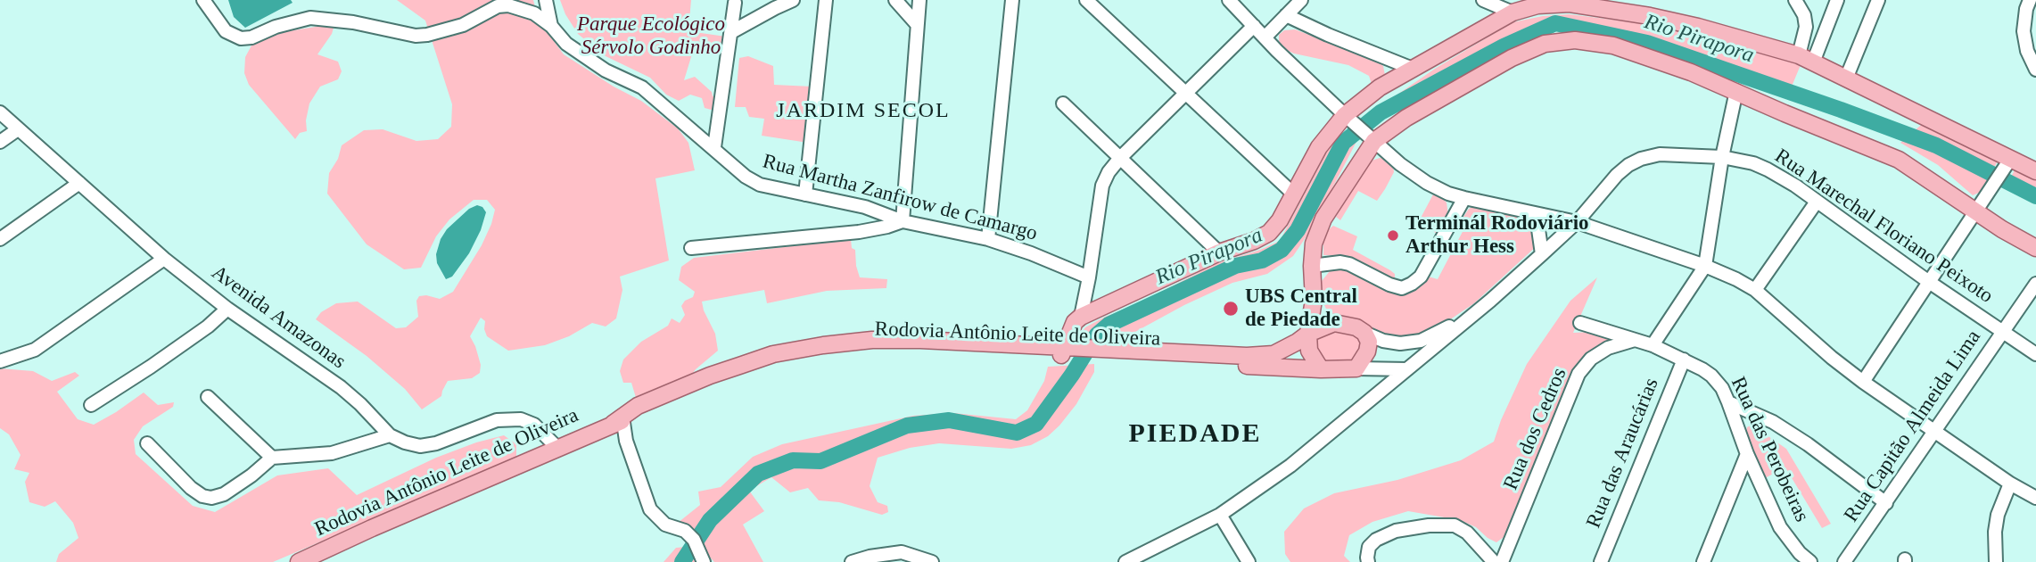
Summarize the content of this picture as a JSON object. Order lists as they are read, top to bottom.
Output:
{
  "streets": {
    "main road": ["Rodovia Antônio Leite de Oliveira"],
    "street": [
      "Rua Martha Zanfirow de Camargo",
      "Rua Marechal Floriano Peixoto",
      "Avenida Amazonas",
      "Rua Capitão Almeida Lima",
      "Rua dos Cedros",
      "Rua das Perobeiras",
      "Rua das Araucárias"
    ]
  },
  "crossings": [
    ["Rua Marechal Floriano Peixoto", "Rua Capitão Almeida Lima"],
    ["Avenida Amazonas", "Rodovia Antônio Leite de Oliveira"],
    ["Rua dos Cedros", "Rua das Perobeiras"],
    ["Rua das Perobeiras", "Rua das Araucárias"]
  ],
  "districts": ["JARDIM SECOL", "PIEDADE"],
  "water": ["Rio Pirapora"],
  "parks": ["Parque Ecológico Sérvolo Godinho"],
  "places": ["Terminál Rodoviário Arthur Hess", "UBS Central de Piedade"]
}
